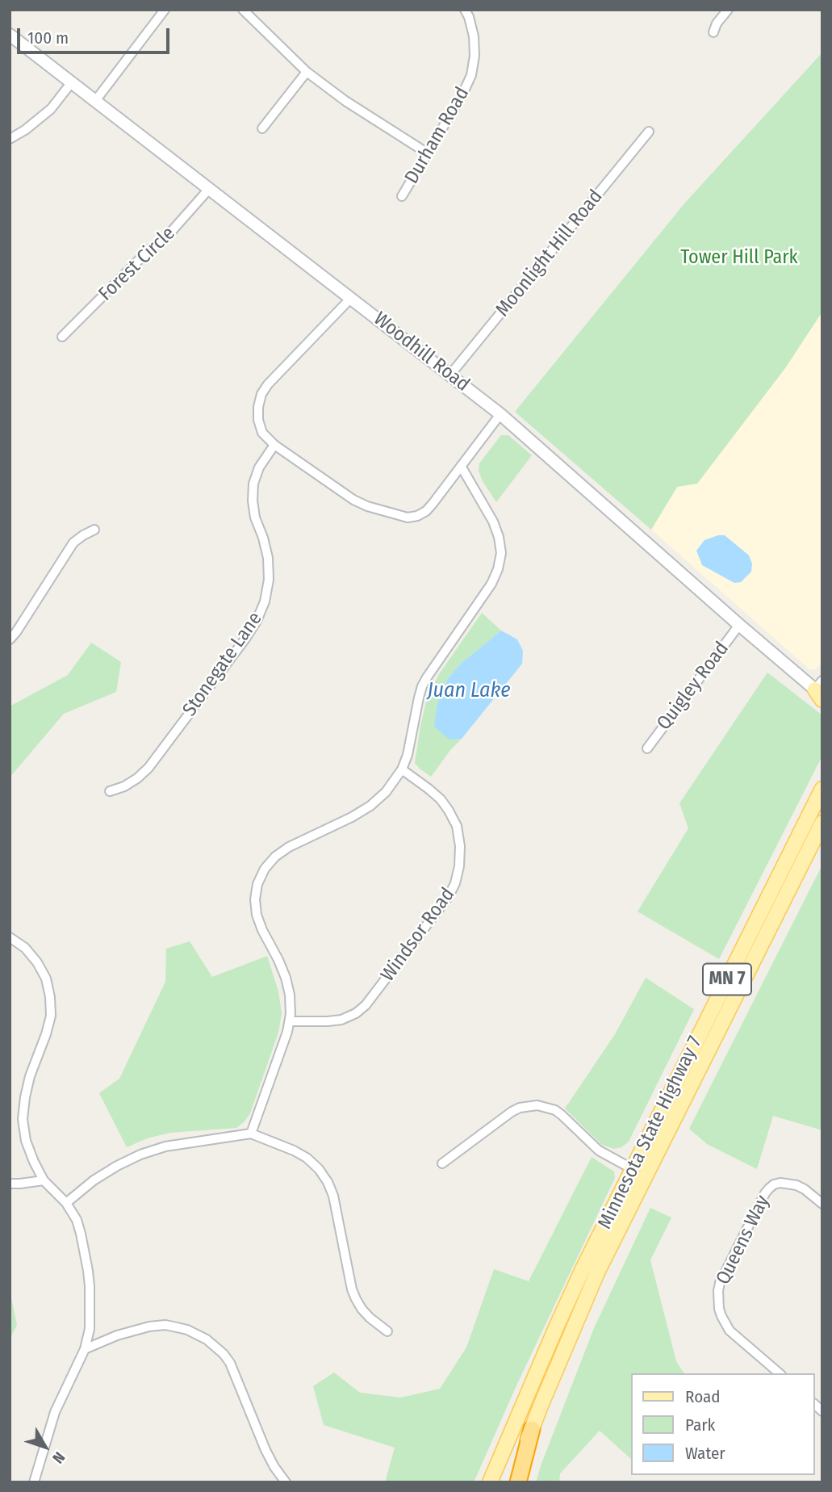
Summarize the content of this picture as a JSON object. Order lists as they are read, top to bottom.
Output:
{
  "streets": {
    "main road": ["MN 7", "Minnesota State Highway 7"],
    "street": [
      "Durham Road",
      "Moonlight Hill Road",
      "Forest Circle",
      "Woodhill Road",
      "Stonegate Lane",
      "Quigley Road",
      "Windsor Road",
      "Queens Way"
    ]
  },
  "crossings": [
    ["Moonlight Hill Road", "Woodhill Road"],
    ["Forest Circle", "Woodhill Road"],
    ["Woodhill Road", "Quigley Road"]
  ],
  "water": ["Juan Lake"],
  "parks": ["Tower Hill Park"],
  "legend": ["Road", "Park", "Water"],
  "scale_bar": "100 m",
  "north": "bottom right"
}
